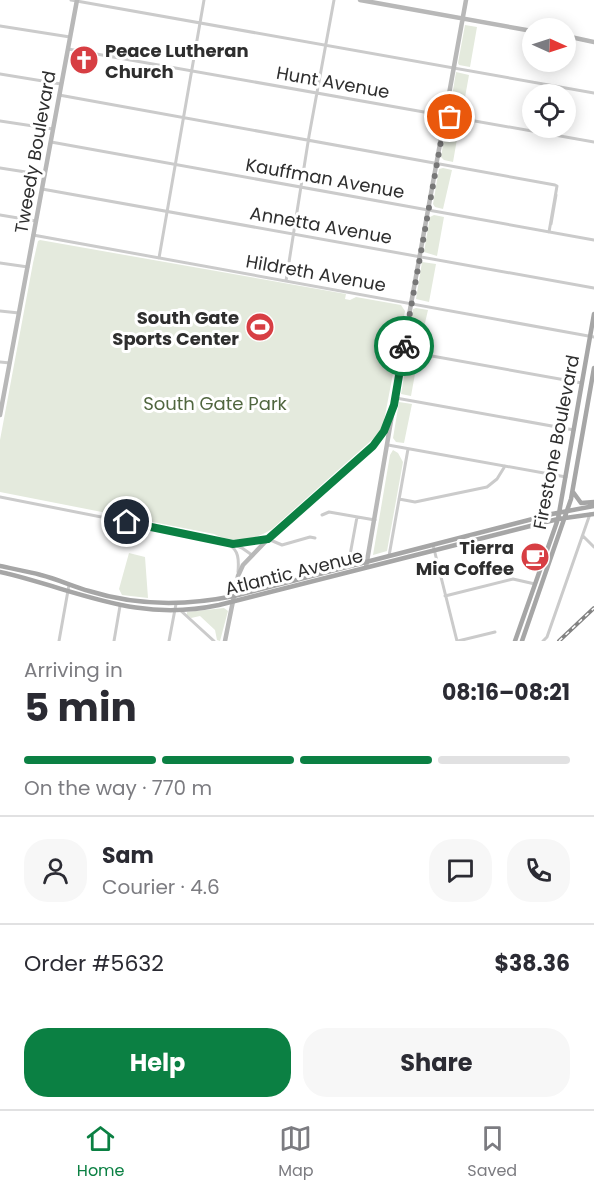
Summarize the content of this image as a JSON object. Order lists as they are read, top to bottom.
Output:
{
  "streets": {
    "main road": ["Firestone Boulevard", "Atlantic Avenue"],
    "street": [
      "Hunt Avenue",
      "Tweedy Boulevard",
      "Kauffman Avenue",
      "Annetta Avenue",
      "Hildreth Avenue"
    ]
  },
  "crossings": [
    ["Hunt Avenue", "Tweedy Boulevard"],
    ["Tweedy Boulevard", "Kauffman Avenue"],
    ["Tweedy Boulevard", "Annetta Avenue"],
    ["Tweedy Boulevard", "Hildreth Avenue"],
    ["Hildreth Avenue", "Firestone Boulevard"],
    ["Firestone Boulevard", "Atlantic Avenue"]
  ],
  "parks": ["South Gate Park"],
  "places": {
    "church": ["Peace Lutheran Church"],
    "sports": ["South Gate Sports Center"],
    "cafe": ["Tierra Mia Coffee"]
  },
  "north": "right",
  "page": {
    "heading": ["5 min", "Arriving in", "08:16–08:21"],
    "panel": [
      "Sam",
      "Courier · 4.6",
      "Order #5632",
      "$38.36"
    ],
    "bar": "On the way · 770 m",
    "buttons": ["Help", "Share"],
    "tabs": ["Home", "Map", "Saved"]
  }
}
